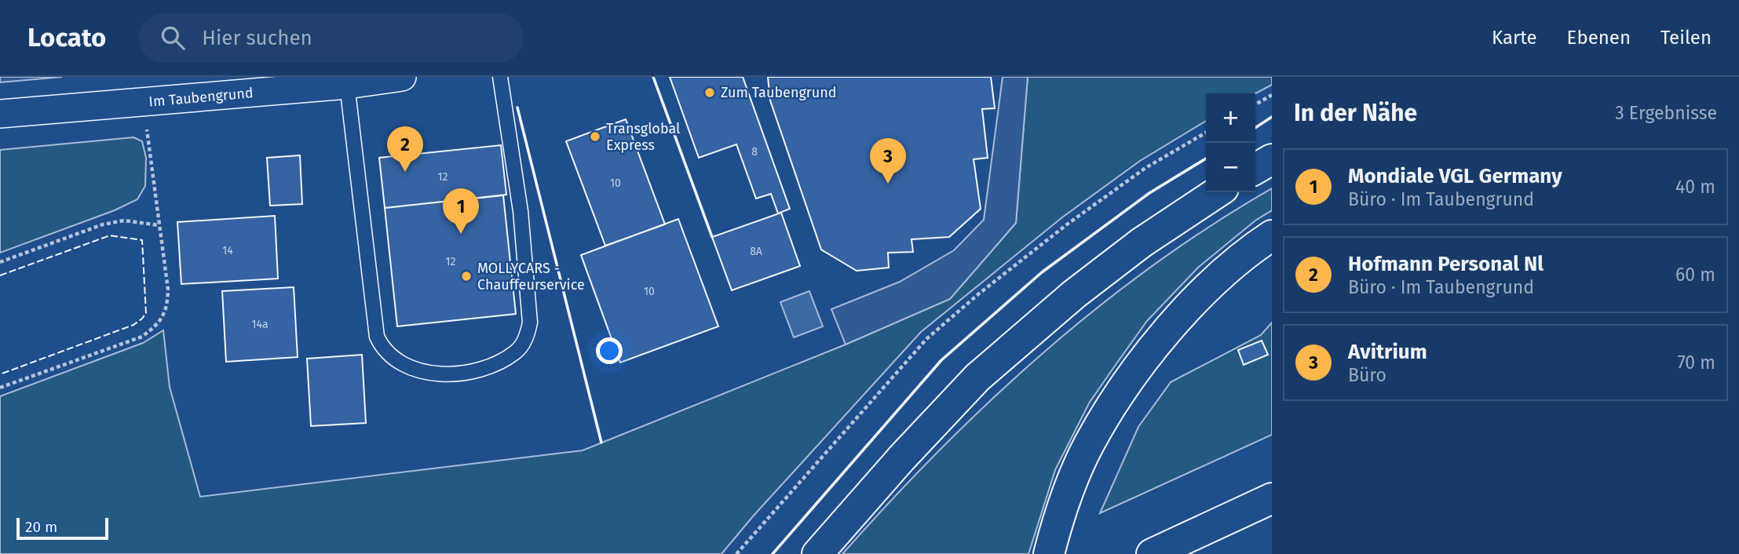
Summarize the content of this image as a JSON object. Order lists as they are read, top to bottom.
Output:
{
  "streets": {
    "street": ["Im Taubengrund"]
  },
  "places": ["Zum Taubengrund", "Transglobal Express", "MOLLYCARS - Chauffeurservice"],
  "house_numbers": [
    "8",
    "12",
    "10",
    "14",
    "8A",
    "12",
    "10",
    "14a"
  ],
  "scale_bar": "20 m",
  "page": {
    "header": "Locato",
    "search": "Hier suchen",
    "nav": ["Karte", "Ebenen", "Teilen"],
    "heading": ["In der Nähe", "3 Ergebnisse"],
    "map_buttons": ["+", "−"],
    "pins": ["2", "3", "1"],
    "list": [
      {
        "mark": "1",
        "name": "Mondiale VGL Germany",
        "note": "Büro · Im Taubengrund",
        "value": "40 m"
      },
      {
        "mark": "2",
        "name": "Hofmann Personal Nl",
        "note": "Büro · Im Taubengrund",
        "value": "60 m"
      },
      {
        "mark": "3",
        "name": "Avitrium",
        "note": "Büro",
        "value": "70 m"
      }
    ],
    "scale": "20 m"
  }
}
